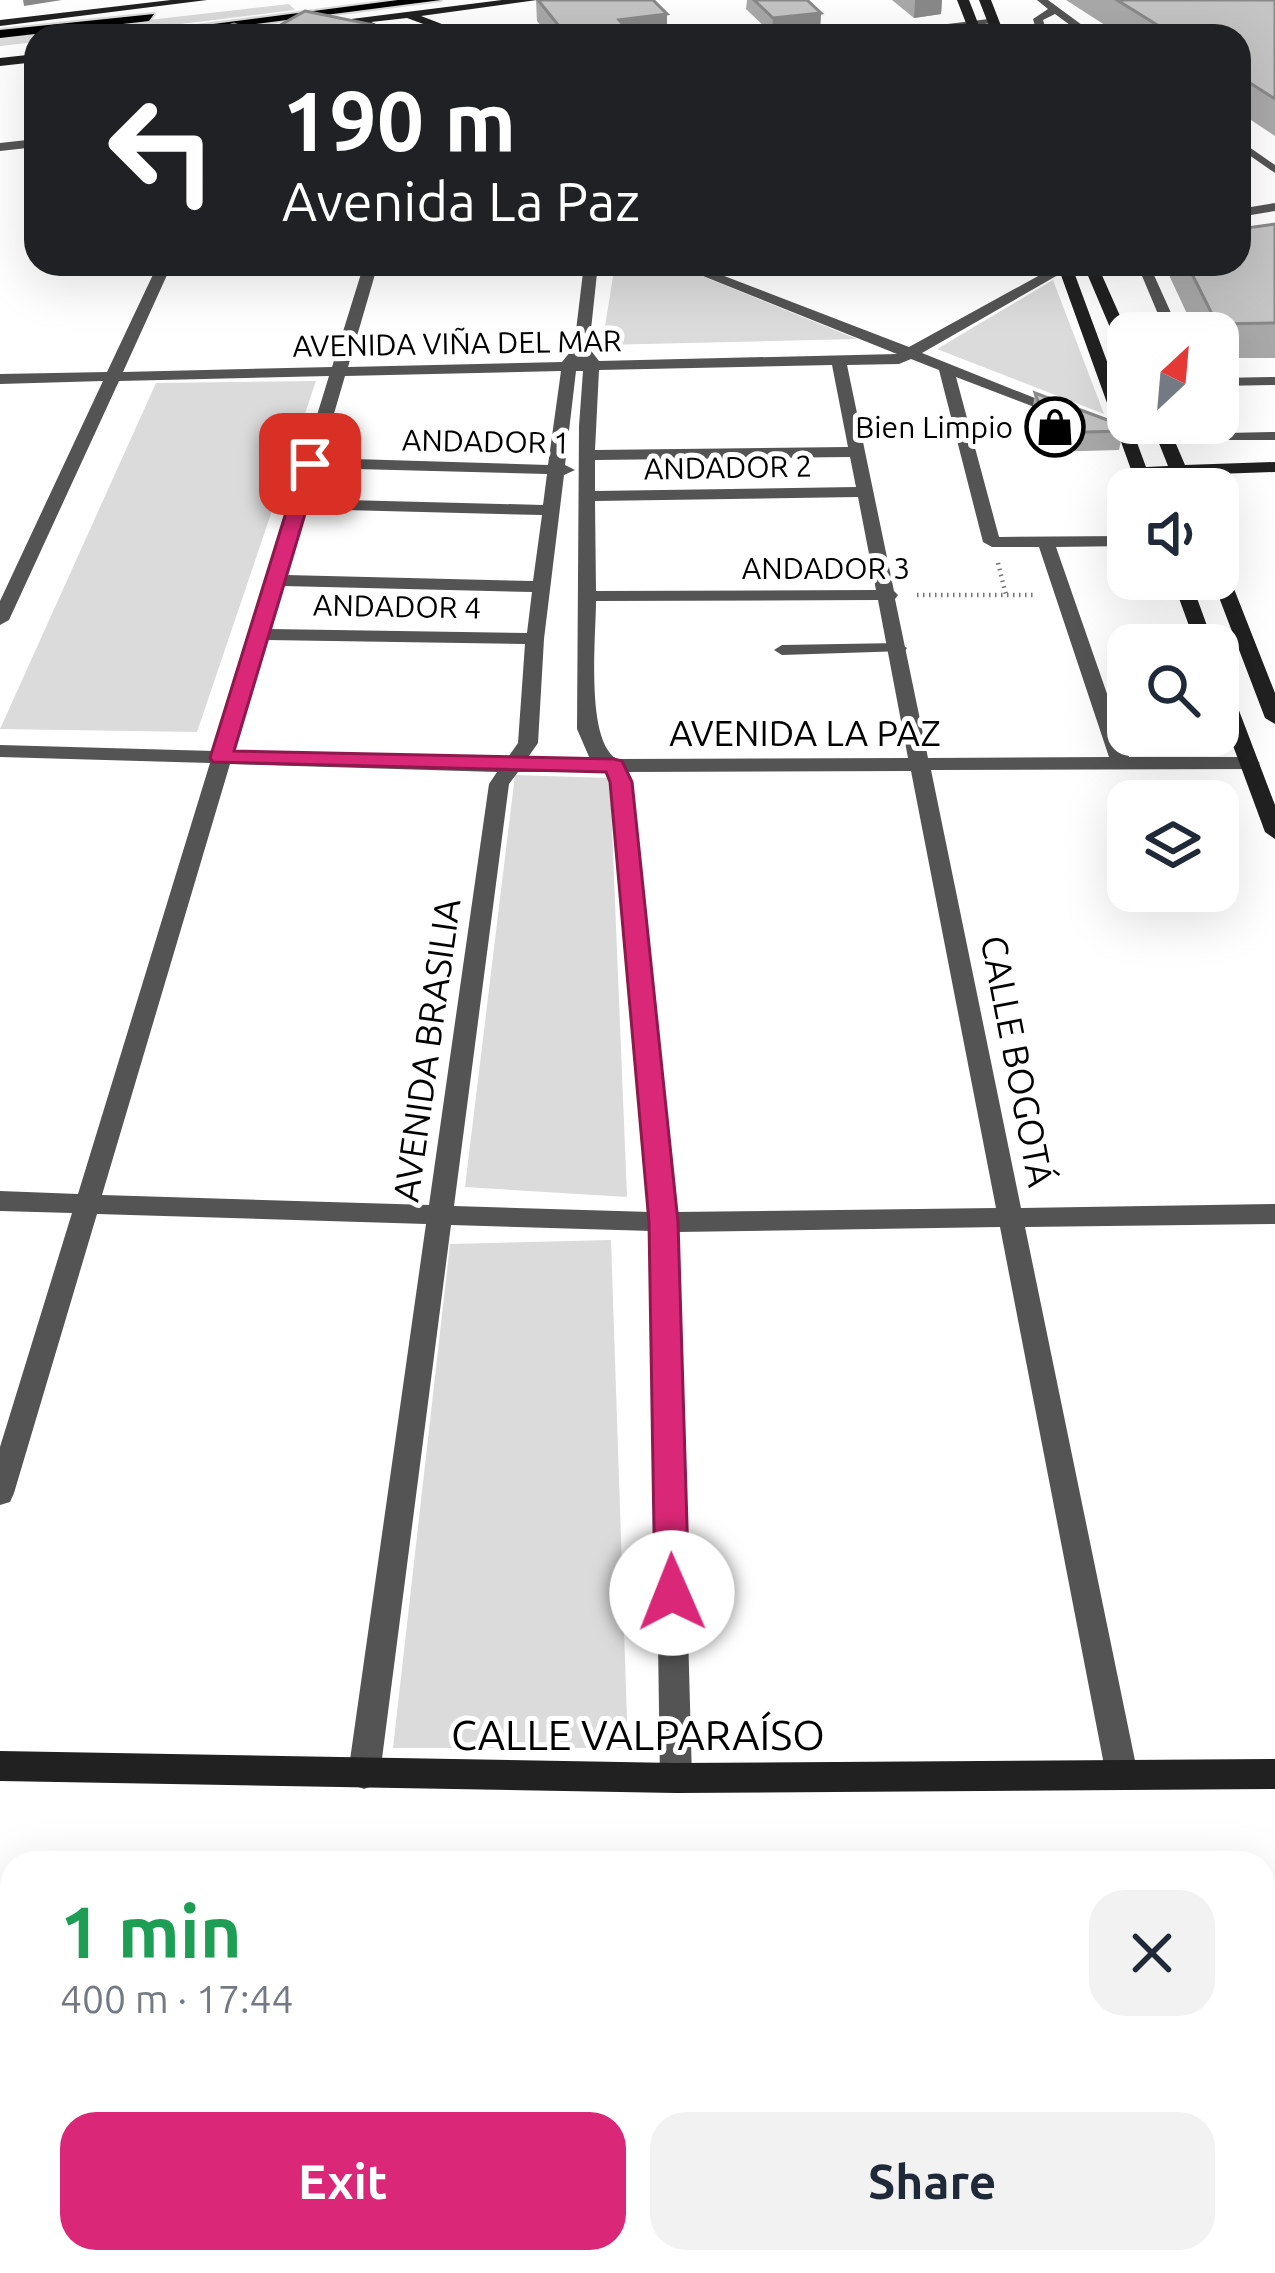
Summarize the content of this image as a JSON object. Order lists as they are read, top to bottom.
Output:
{
  "streets": {
    "main road": ["CALLE VALPARAÍSO"],
    "street": [
      "AVENIDA VIÑA DEL MAR",
      "ANDADOR 1",
      "ANDADOR 2",
      "ANDADOR 3",
      "ANDADOR 4",
      "AVENIDA LA PAZ",
      "AVENIDA BRASILIA",
      "CALLE BOGOTÁ"
    ]
  },
  "crossings": [
    ["AVENIDA VIÑA DEL MAR", "AVENIDA BRASILIA"],
    ["AVENIDA VIÑA DEL MAR", "CALLE BOGOTÁ"],
    ["ANDADOR 1", "AVENIDA BRASILIA"],
    ["ANDADOR 1", "CALLE BOGOTÁ"],
    ["ANDADOR 2", "AVENIDA BRASILIA"],
    ["ANDADOR 2", "CALLE BOGOTÁ"],
    ["ANDADOR 3", "AVENIDA BRASILIA"],
    ["ANDADOR 3", "CALLE BOGOTÁ"],
    ["ANDADOR 4", "AVENIDA BRASILIA"],
    ["AVENIDA LA PAZ", "AVENIDA BRASILIA"],
    ["AVENIDA LA PAZ", "CALLE BOGOTÁ"],
    ["AVENIDA BRASILIA", "CALLE VALPARAÍSO"],
    ["CALLE BOGOTÁ", "CALLE VALPARAÍSO"]
  ],
  "places": {
    "shop": ["Bien Limpio"]
  },
  "north": "top right",
  "page": {
    "turn": ["190 m", "Avenida La Paz"],
    "heading": ["1 min", "400 m · 17:44"],
    "buttons": ["Exit", "Share"]
  }
}
